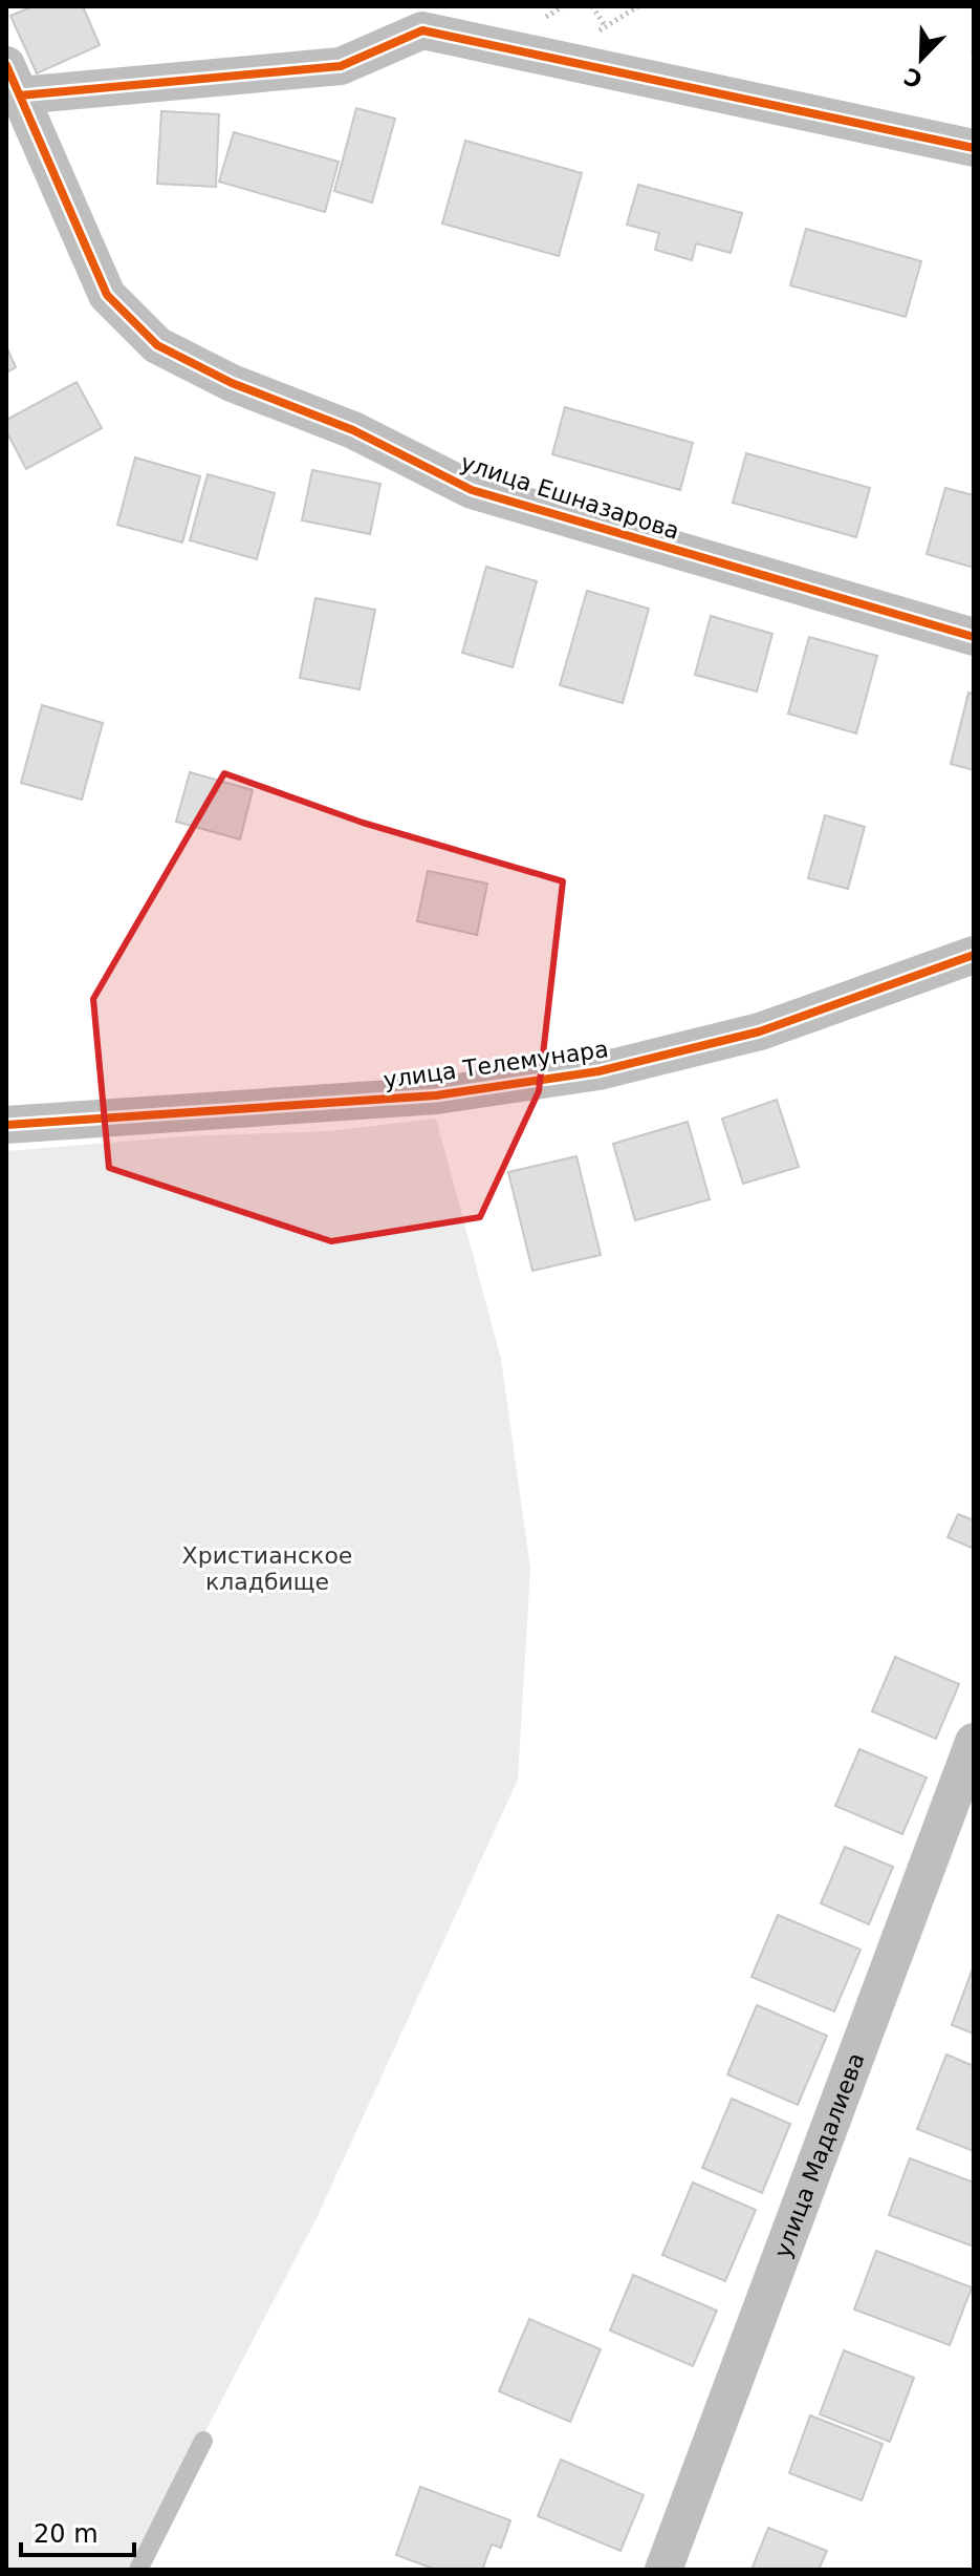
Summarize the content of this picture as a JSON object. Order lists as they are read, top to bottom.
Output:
{
  "streets": {
    "street": ["улица Ешназарова", "улица Телемунара", "улица Мадалиева"]
  },
  "parks": ["Христианское кладбище"],
  "scale_bar": "20 m",
  "north": "bottom left"
}
